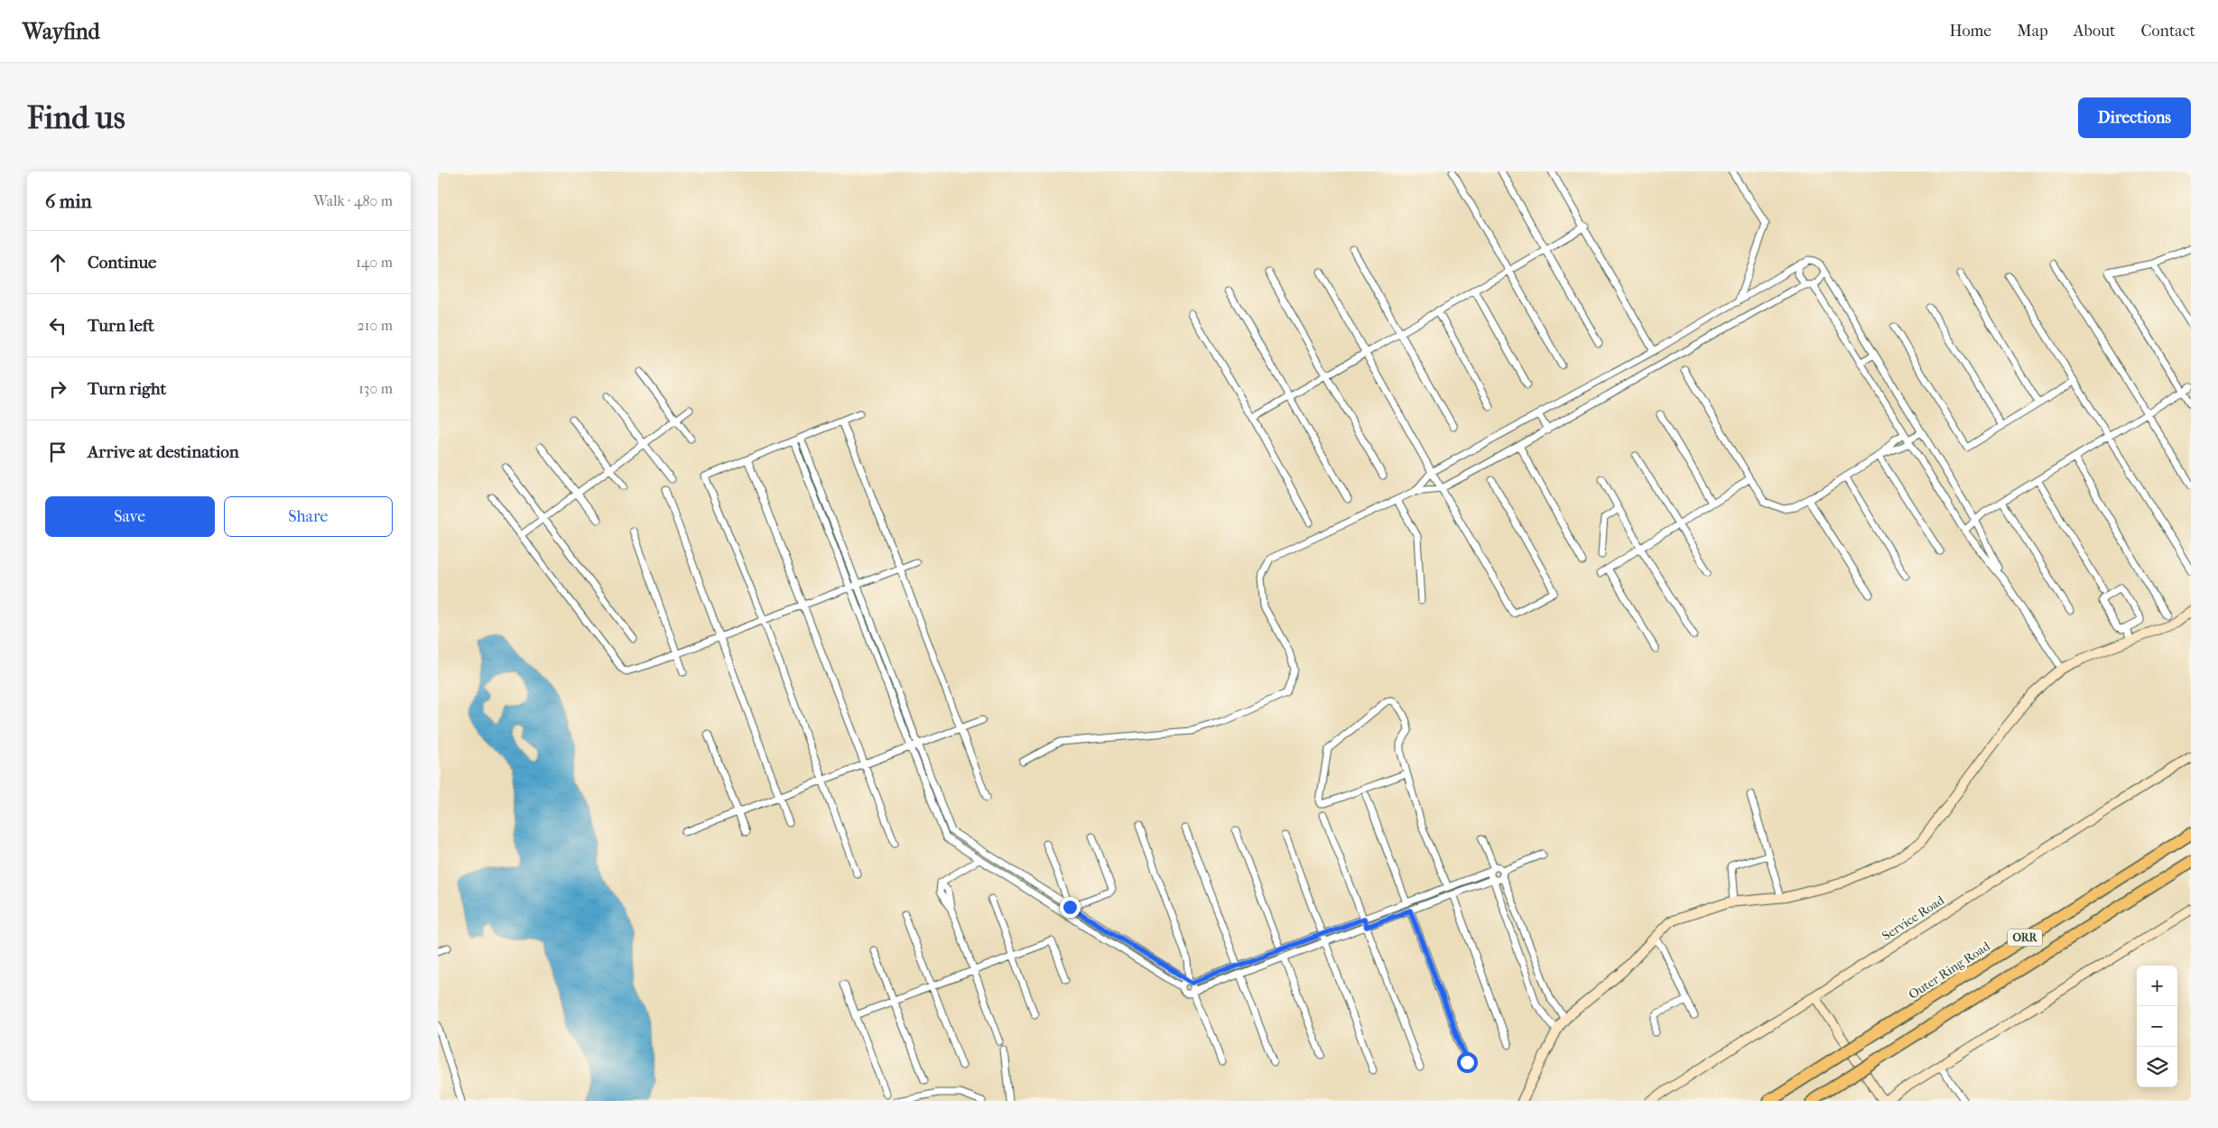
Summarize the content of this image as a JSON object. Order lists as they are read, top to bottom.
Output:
{
  "streets": {
    "highway": ["ORR", "Outer Ring Road"],
    "main road": ["Service Road"]
  },
  "page": {
    "header": "Wayfind",
    "nav": [
      "Home",
      "Map",
      "About",
      "Contact"
    ],
    "buttons": [
      "Directions",
      ["Save", "Share"]
    ],
    "title": "Find us",
    "heading": ["6 min", "Walk · 480 m"],
    "list": [
      ["Continue", "140 m"],
      ["Turn left", "210 m"],
      ["Turn right", "130 m"],
      "Arrive at destination"
    ],
    "map_buttons": ["+", "−"]
  }
}
